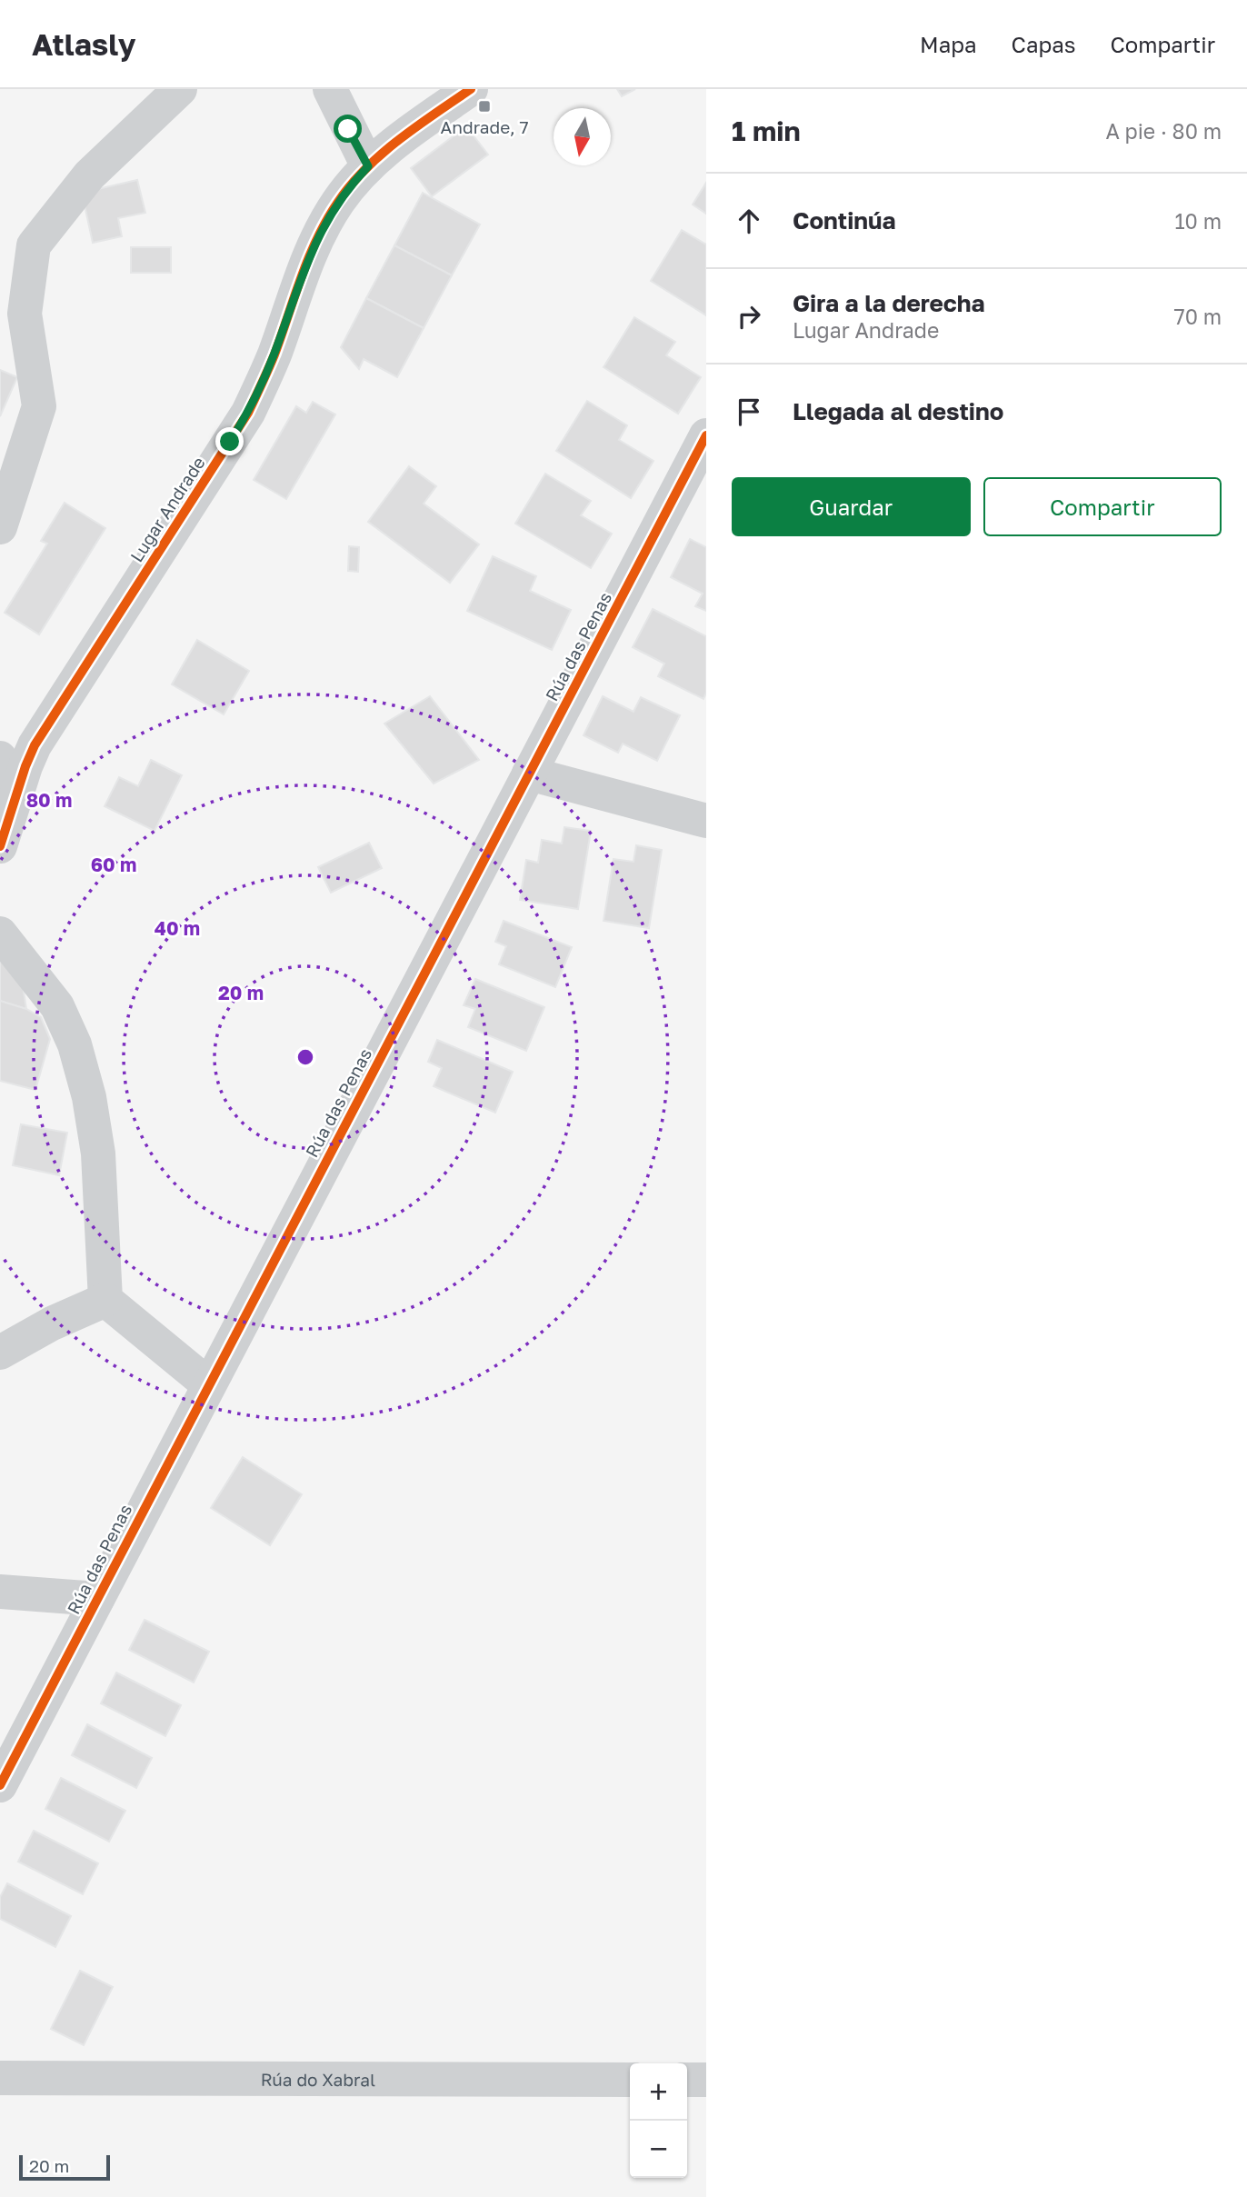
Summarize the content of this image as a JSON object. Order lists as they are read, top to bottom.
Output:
{
  "streets": {
    "street": ["Lugar Andrade", "Rúa das Penas", "Rúa do Xabral"]
  },
  "places": {
    "transit": ["Andrade, 7"]
  },
  "scale_bar": "20 m",
  "north": "bottom",
  "page": {
    "header": "Atlasly",
    "nav": ["Mapa", "Capas", "Compartir"],
    "heading": ["1 min", "A pie · 80 m"],
    "list": [
      ["Continúa", "10 m"],
      ["Gira a la derecha", "Lugar Andrade", "70 m"],
      "Llegada al destino"
    ],
    "buttons": ["Guardar", "Compartir"],
    "map_buttons": ["+", "−"],
    "scale": "20 m"
  },
  "rings": [
    "80 m",
    "60 m",
    "40 m",
    "20 m"
  ]
}
